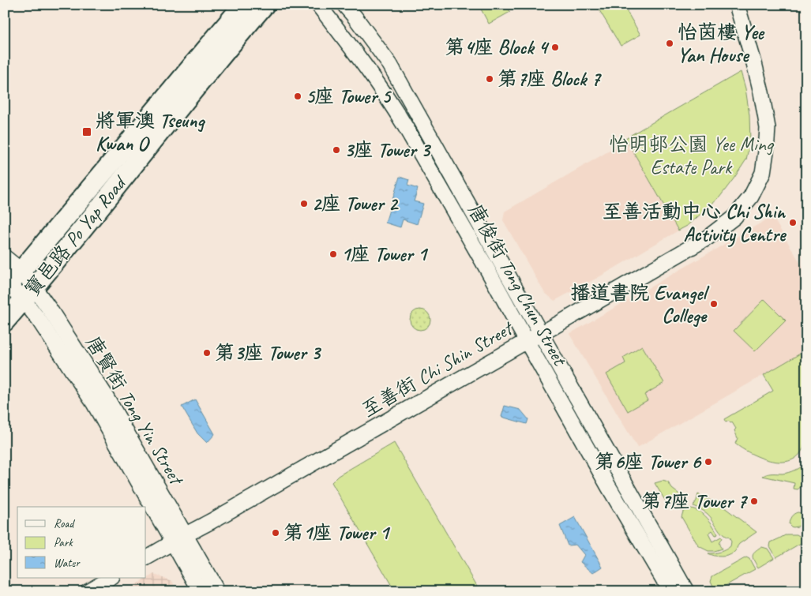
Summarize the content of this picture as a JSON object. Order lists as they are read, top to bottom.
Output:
{
  "streets": {
    "main road": ["寶邑路 Po Yap Road"],
    "street": ["唐俊街 Tong Chun Street", "至善街 Chi Shin Street", "唐賢街 Tong Yin Street"]
  },
  "crossings": [
    ["寶邑路 Po Yap Road", "唐賢街 Tong Yin Street"],
    ["唐俊街 Tong Chun Street", "至善街 Chi Shin Street"],
    ["至善街 Chi Shin Street", "唐賢街 Tong Yin Street"]
  ],
  "parks": ["怡明邨公園 Yee Ming Estate Park"],
  "places": {
    "other": [
      "怡茵樓 Yee Yan House",
      "第4座 Block 4",
      "第7座 Block 7",
      "5座 Tower 5",
      "3座 Tower 3",
      "2座 Tower 2",
      "至善活動中心 Chi Shin Activity Centre",
      "1座 Tower 1",
      "播道書院 Evangel College",
      "第3座 Tower 3",
      "第6座 Tower 6",
      "第7座 Tower 7",
      "第1座 Tower 1"
    ],
    "transit": ["將軍澳 Tseung Kwan O"]
  },
  "legend": ["Road", "Park", "Water"]
}
